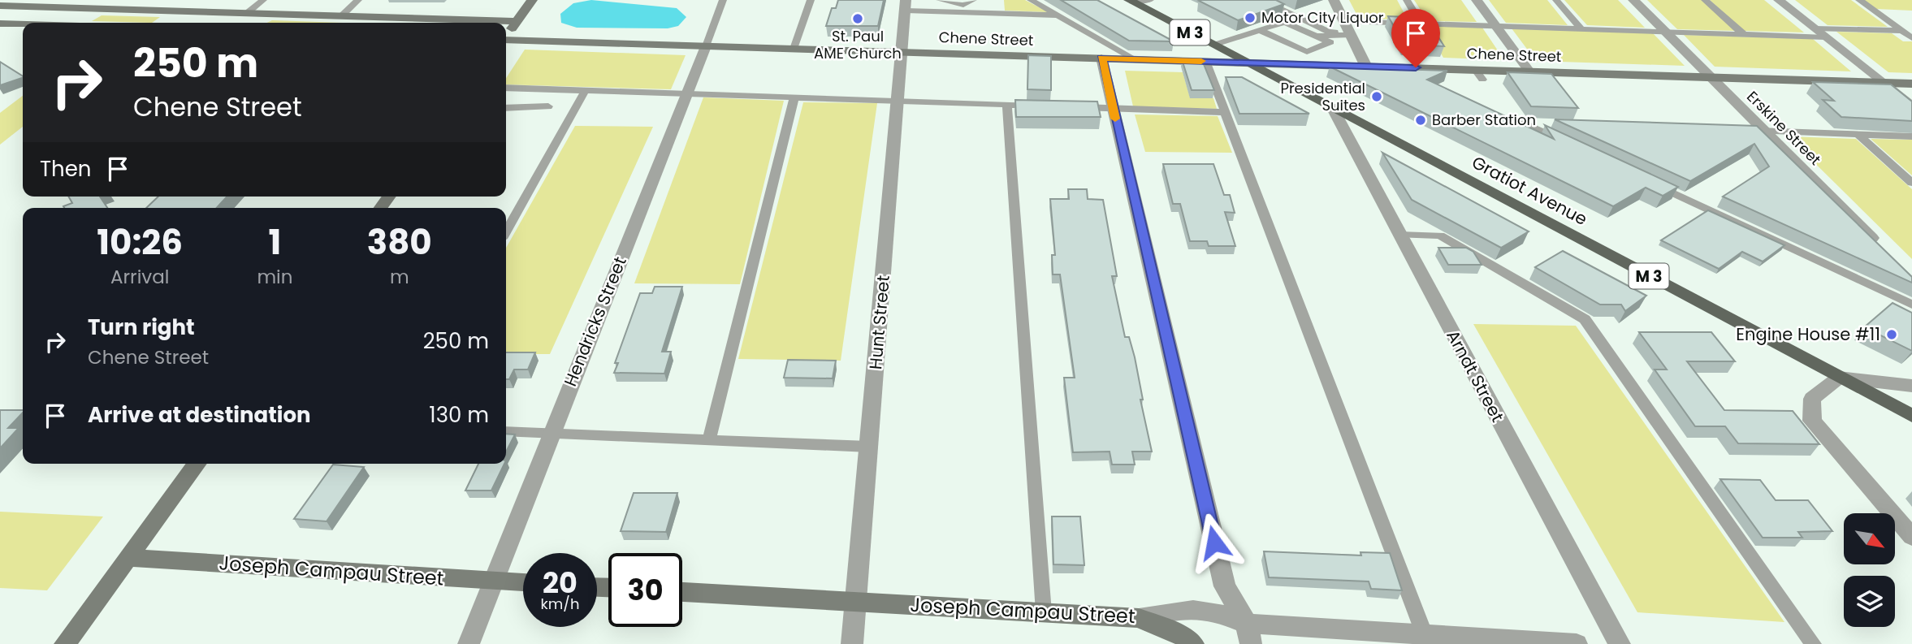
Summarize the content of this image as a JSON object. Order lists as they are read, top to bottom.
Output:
{
  "streets": {
    "main road": ["M 3", "Gratiot Avenue"],
    "street": [
      "Chene Street",
      "Erskine Street",
      "Hendricks Street",
      "Hunt Street",
      "Arndt Street",
      "Joseph Campau Street"
    ]
  },
  "crossings": [
    ["Chene Street", "Erskine Street"],
    ["Chene Street", "Gratiot Avenue"],
    ["Chene Street", "Hendricks Street"],
    ["Chene Street", "Hunt Street"],
    ["Gratiot Avenue", "Arndt Street"],
    ["Hendricks Street", "Joseph Campau Street"],
    ["Hunt Street", "Joseph Campau Street"]
  ],
  "places": [
    "Motor City Liquor",
    "St. Paul AME Church",
    "Presidential Suites",
    "Barber Station",
    "Engine House #11"
  ],
  "north": "bottom right",
  "page": {
    "turn": ["250 m", "Chene Street"],
    "then": "Then",
    "eta": [
      "10:26",
      "Arrival",
      "1",
      "min",
      "380",
      "m"
    ],
    "list": [
      {
        "name": "Turn right",
        "note": "Chene Street",
        "value": "250 m"
      },
      {
        "name": "Arrive at destination",
        "value": "130 m"
      }
    ],
    "speed": "20 km/h",
    "limit": "30"
  }
}
